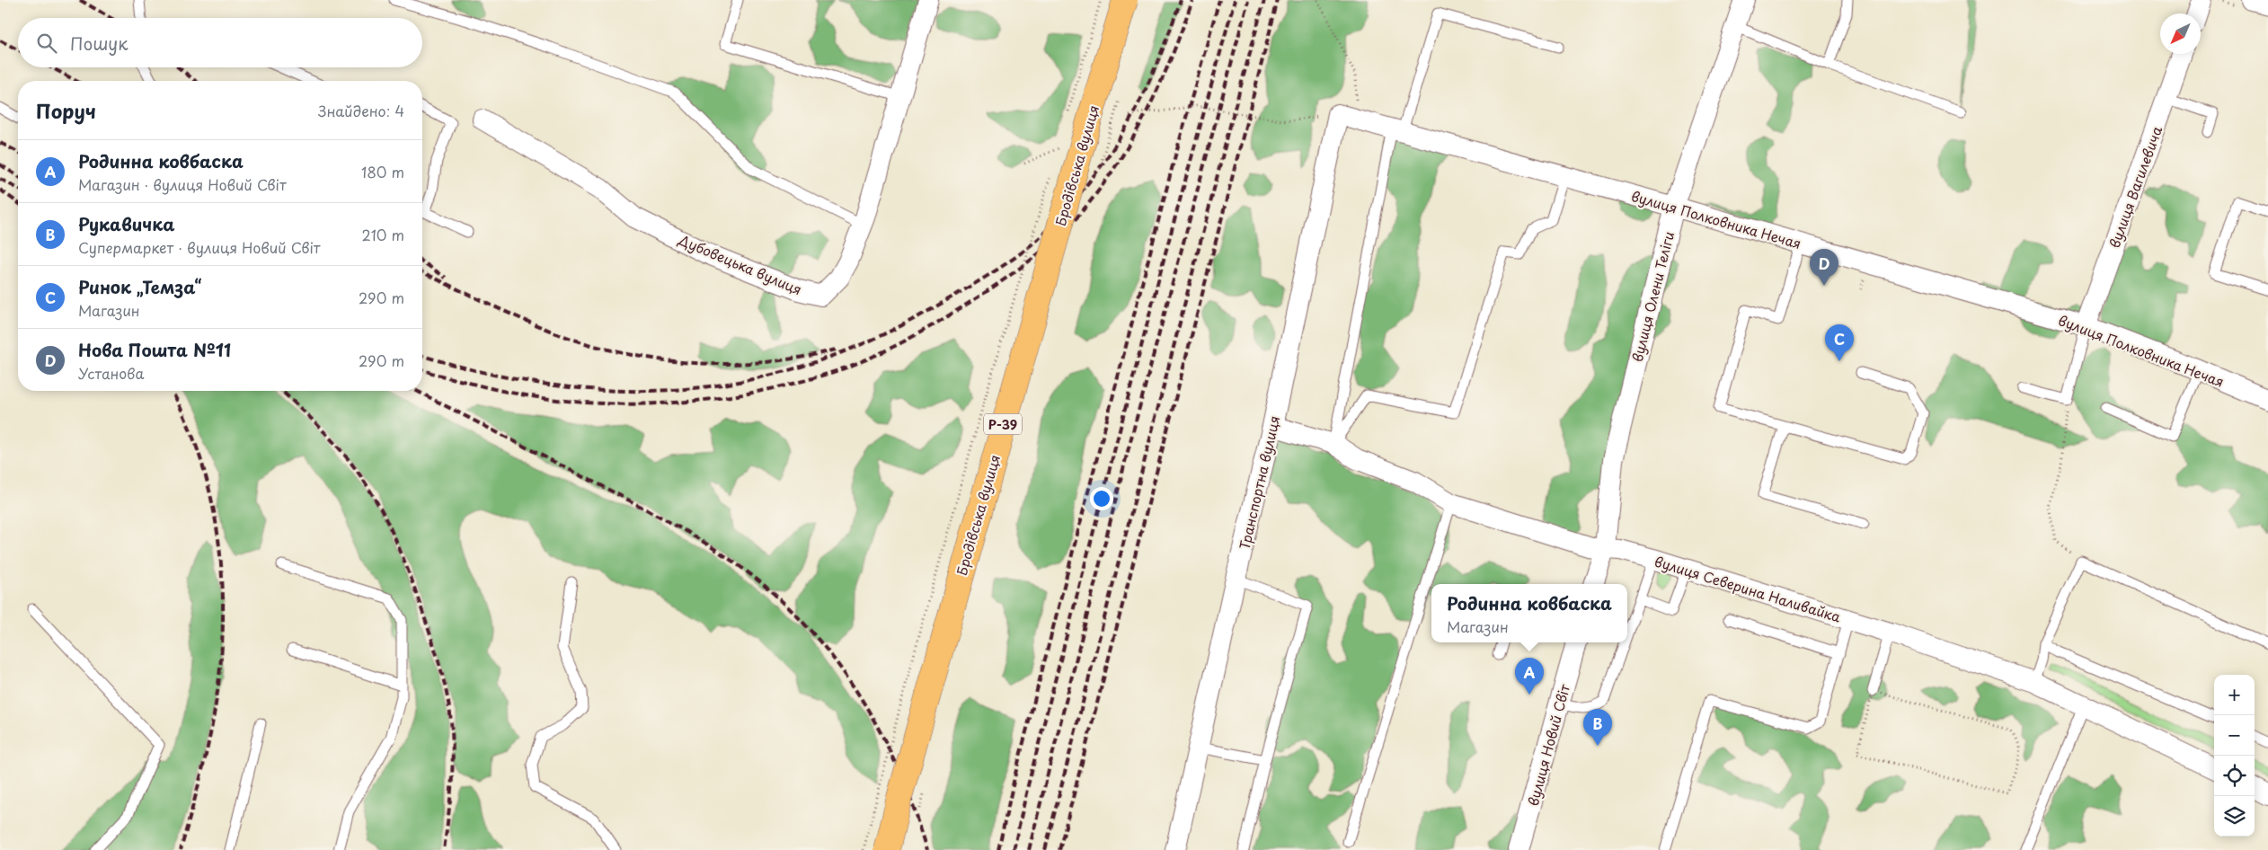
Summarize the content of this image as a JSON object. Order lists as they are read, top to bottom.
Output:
{
  "streets": {
    "main road": ["Бродівська вулиця", "Р-39"],
    "street": [
      "вулиця Вагилевича",
      "вулиця Полковника Нечая",
      "Дубовецька вулиця",
      "вулиця Олени Теліги",
      "Транспортна вулиця",
      "вулиця Северина Наливайка",
      "вулиця Новий Світ"
    ]
  },
  "crossings": [
    ["вулиця Вагилевича", "вулиця Полковника Нечая"],
    ["вулиця Полковника Нечая", "вулиця Олени Теліги"],
    ["вулиця Полковника Нечая", "Транспортна вулиця"],
    ["вулиця Олени Теліги", "вулиця Северина Наливайка"],
    ["Транспортна вулиця", "вулиця Северина Наливайка"]
  ],
  "north": "bottom left",
  "page": {
    "search": "Пошук",
    "heading": ["Поруч", "Знайдено: 4"],
    "list": [
      {
        "mark": "A",
        "name": "Родинна ковбаска",
        "note": "Магазин · вулиця Новий Світ",
        "value": "180 m"
      },
      {
        "mark": "B",
        "name": "Рукавичка",
        "note": "Супермаркет · вулиця Новий Світ",
        "value": "210 m"
      },
      {
        "mark": "C",
        "name": "Ринок „Темза“",
        "note": "Магазин",
        "value": "290 m"
      },
      {
        "mark": "D",
        "name": "Нова Пошта №11",
        "note": "Установа",
        "value": "290 m"
      }
    ],
    "pins": [
      "D",
      "C",
      "A",
      "B"
    ],
    "popup": ["Родинна ковбаска", "Магазин"],
    "map_buttons": ["+", "−"]
  }
}
